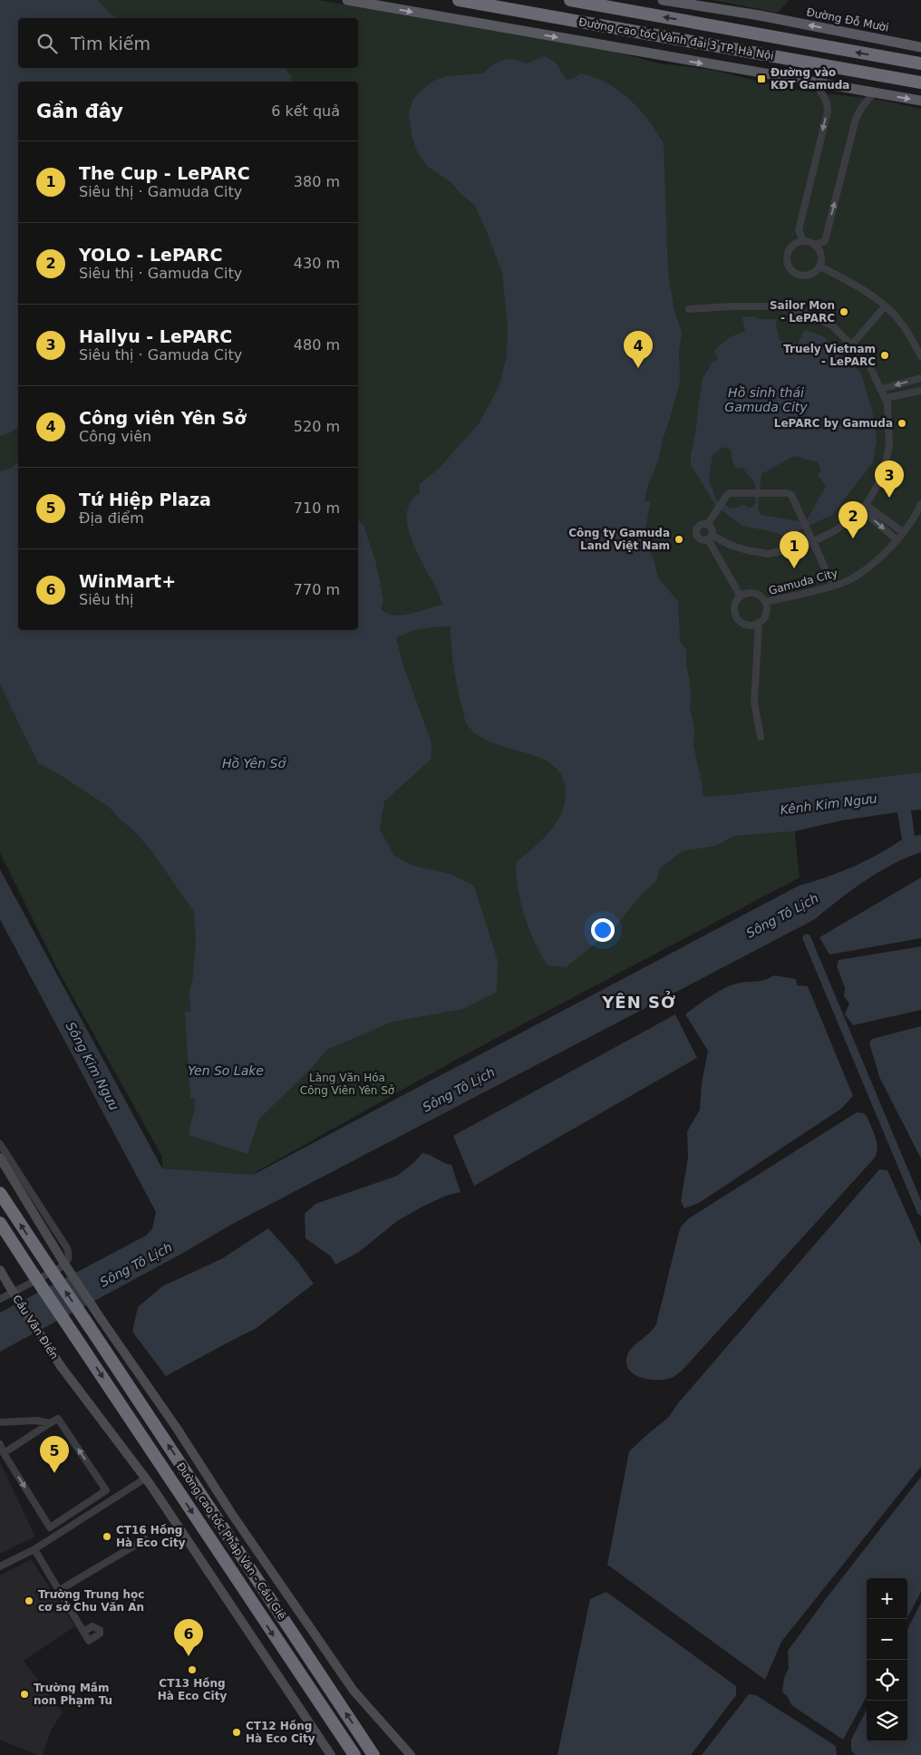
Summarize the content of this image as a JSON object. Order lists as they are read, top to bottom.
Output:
{
  "streets": {
    "highway": ["Đường cao tốc Vành đai 3 TP. Hà Nội", "Đường cao tốc Pháp Vân - Cầu Giẽ"],
    "main road": ["Đường Đỗ Mười"],
    "street": ["Gamuda City", "Cầu Văn Điển"]
  },
  "districts": ["YÊN SỞ"],
  "water": [
    "Hồ sinh thái Gamuda City",
    "Hồ Yên Sở",
    "Kênh Kim Ngưu",
    "Sông Tô Lịch",
    "Sông Kim Ngưu",
    "Yen So Lake"
  ],
  "parks": ["Làng Văn Hóa Công Viên Yên Sở"],
  "places": {
    "transit": ["Đường vào KĐT Gamuda"],
    "other": [
      "Sailor Mon - LePARC",
      "Truely Vietnam - LePARC",
      "LePARC by Gamuda",
      "Công ty Gamuda Land Việt Nam",
      "CT16 Hồng Hà Eco City",
      "Trường Trung học cơ sở Chu Văn An",
      "CT13 Hồng Hà Eco City",
      "Trường Mầm non Phạm Tu",
      "CT12 Hồng Hà Eco City"
    ]
  },
  "page": {
    "search": "Tìm kiếm",
    "heading": ["Gần đây", "6 kết quả"],
    "list": [
      {
        "mark": "1",
        "name": "The Cup - LePARC",
        "note": "Siêu thị · Gamuda City",
        "value": "380 m"
      },
      {
        "mark": "2",
        "name": "YOLO - LePARC",
        "note": "Siêu thị · Gamuda City",
        "value": "430 m"
      },
      {
        "mark": "3",
        "name": "Hallyu - LePARC",
        "note": "Siêu thị · Gamuda City",
        "value": "480 m"
      },
      {
        "mark": "4",
        "name": "Công viên Yên Sở",
        "note": "Công viên",
        "value": "520 m"
      },
      {
        "mark": "5",
        "name": "Tứ Hiệp Plaza",
        "note": "Địa điểm",
        "value": "710 m"
      },
      {
        "mark": "6",
        "name": "WinMart+",
        "note": "Siêu thị",
        "value": "770 m"
      }
    ],
    "pins": [
      "4",
      "3",
      "2",
      "1",
      "5",
      "6"
    ],
    "map_buttons": ["+", "−"]
  }
}
